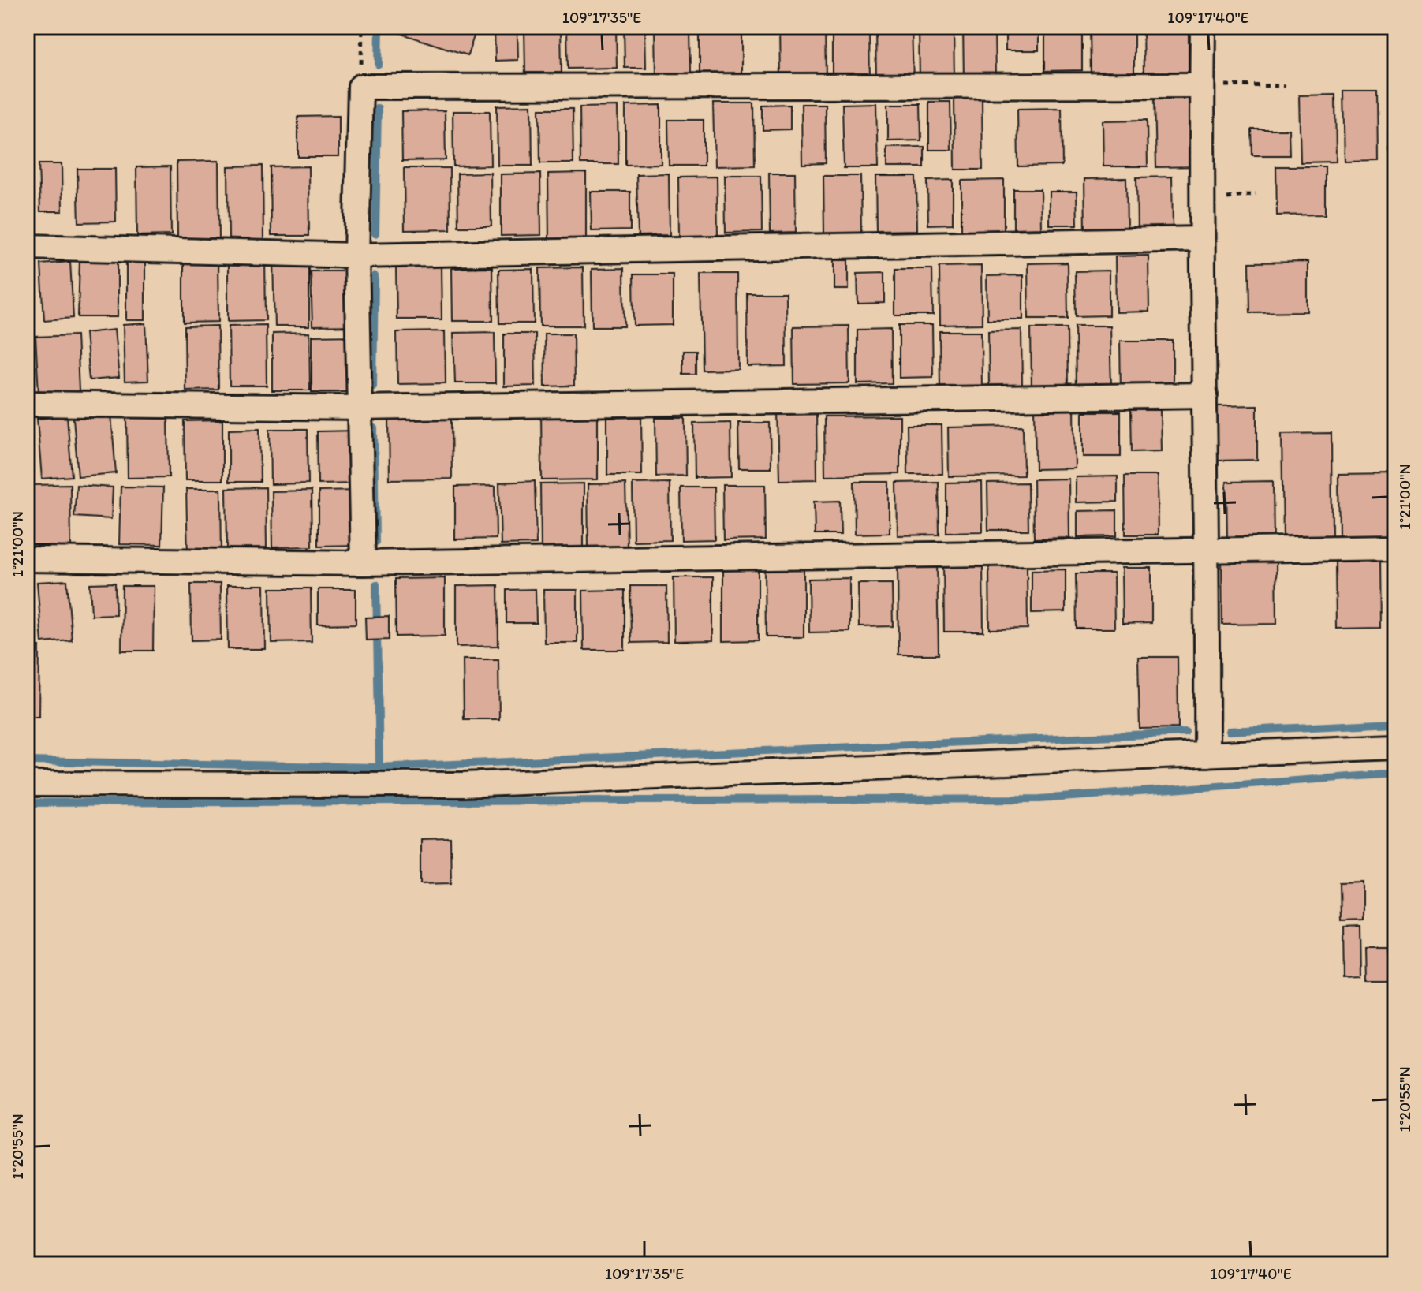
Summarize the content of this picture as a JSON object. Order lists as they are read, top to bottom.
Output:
{
  "coordinates": [
    "109°17'35\"E",
    "109°17'40\"E",
    "1°21'00\"N",
    "1°20'55\"N"
  ]
}
